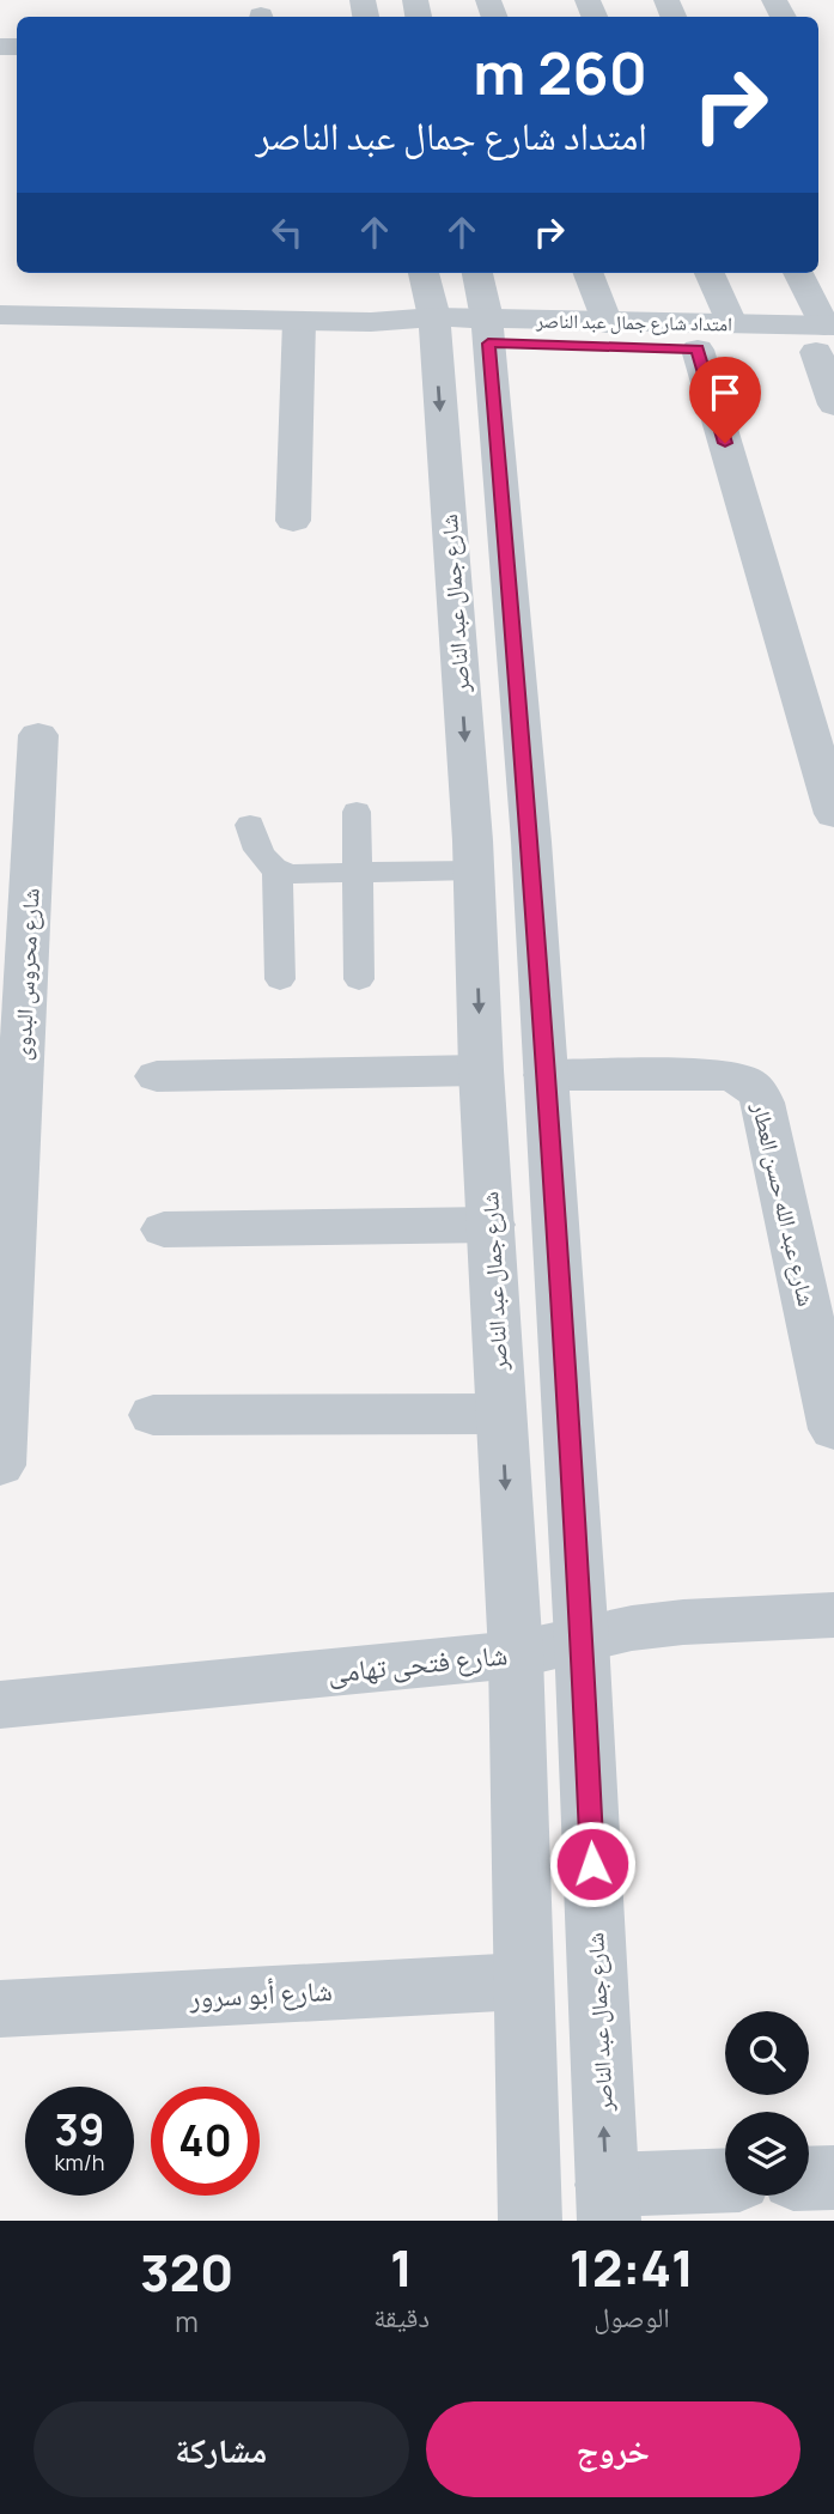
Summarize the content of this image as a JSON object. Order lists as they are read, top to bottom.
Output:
{
  "streets": {
    "street": [
      "امتداد شارع جمال عبد الناصر",
      "شارع جمال عبد الناصر",
      "شارع محروس البدوى",
      "شارع عبد الله حسن العطار",
      "شارع فتحى تهامى",
      "شارع أبو سرور"
    ]
  },
  "crossings": [
    ["امتداد شارع جمال عبد الناصر", "شارع جمال عبد الناصر"],
    ["شارع جمال عبد الناصر", "شارع عبد الله حسن العطار"],
    ["شارع جمال عبد الناصر", "شارع فتحى تهامى"],
    ["شارع جمال عبد الناصر", "شارع أبو سرور"]
  ],
  "page": {
    "turn": ["260 m", "امتداد شارع جمال عبد الناصر"],
    "speed": "39 km/h",
    "limit": "40",
    "eta": [
      "12:41",
      "الوصول",
      "1",
      "دقيقة",
      "320",
      "m"
    ],
    "buttons": ["خروج", "مشاركة"]
  }
}
